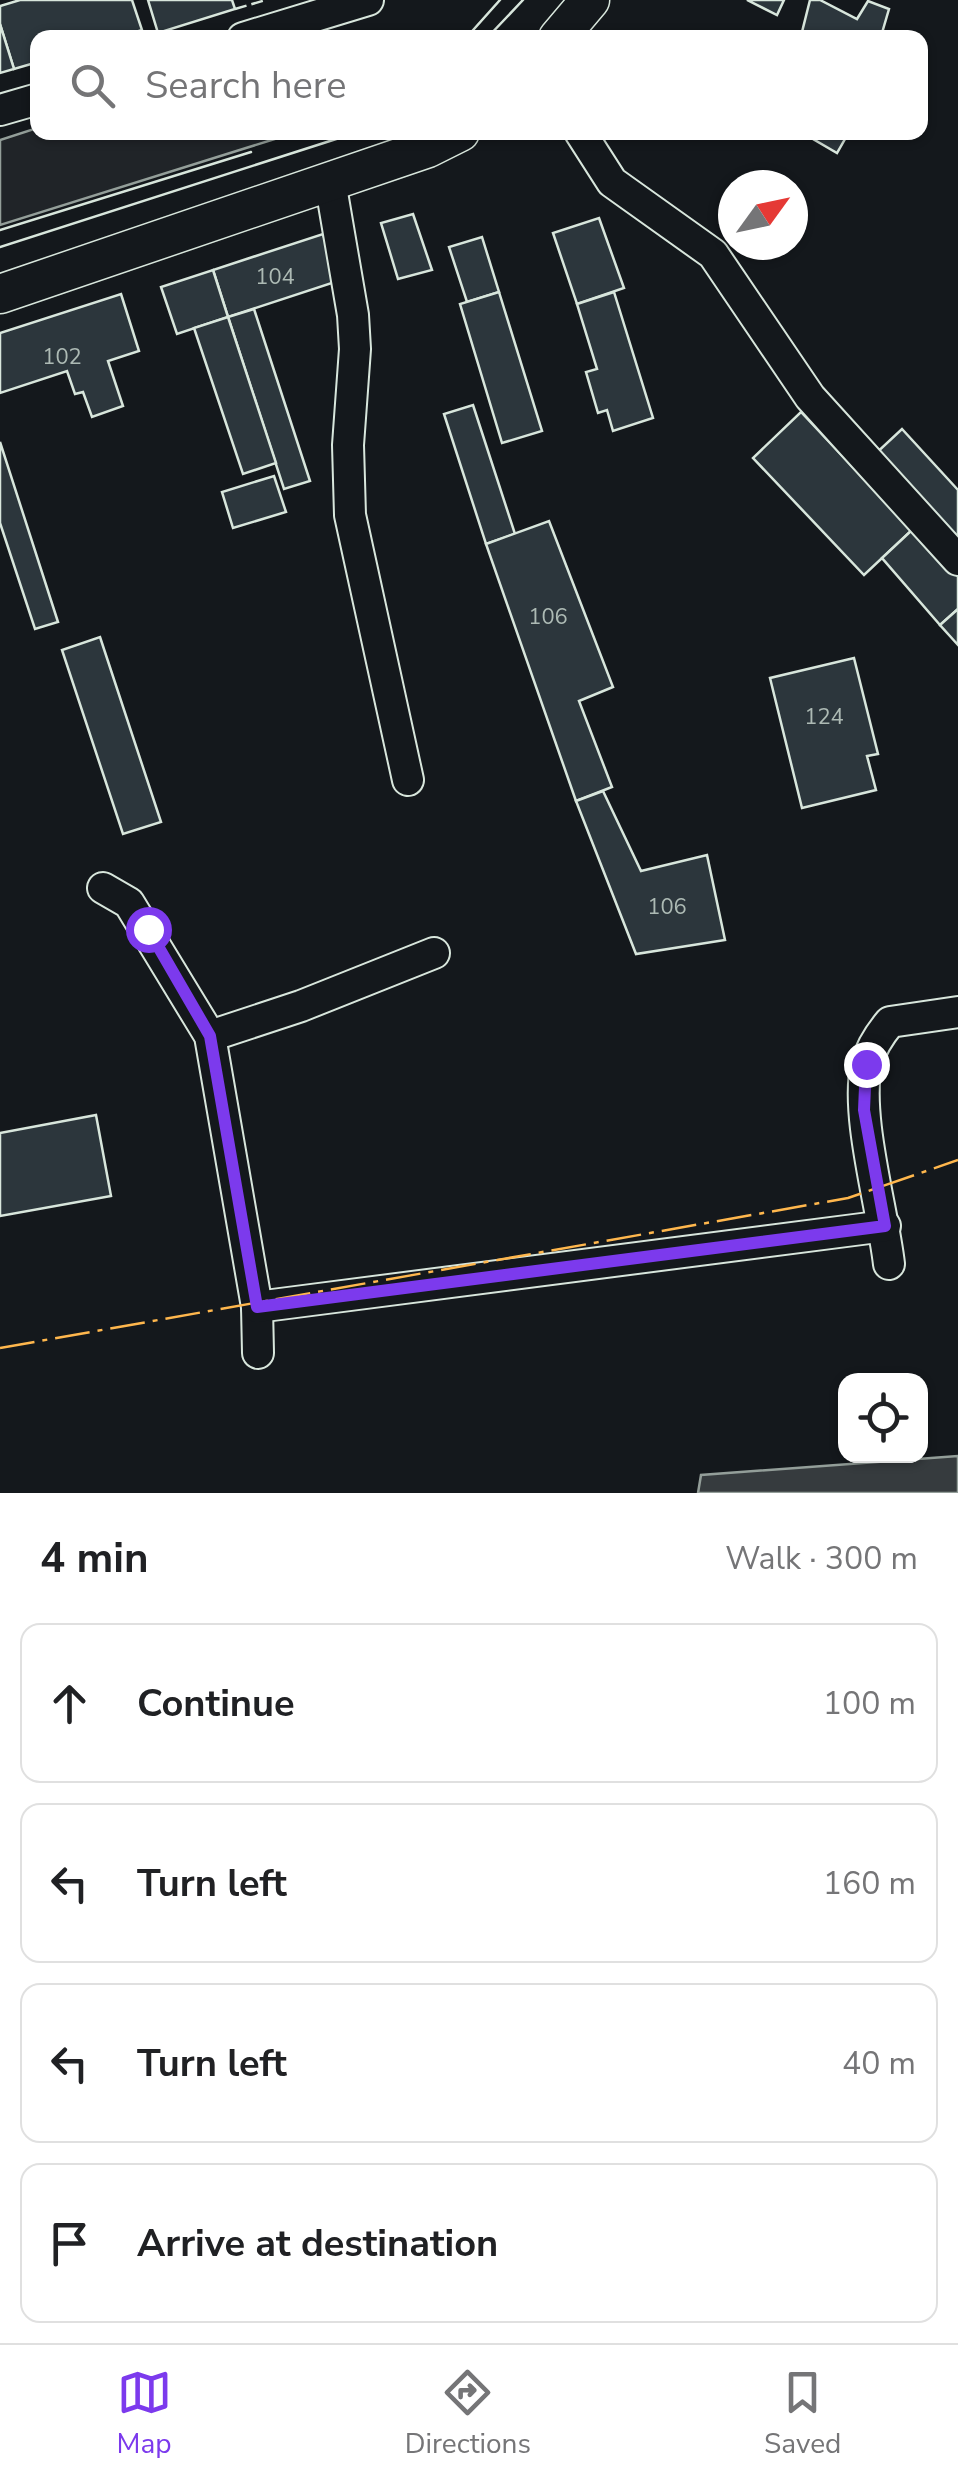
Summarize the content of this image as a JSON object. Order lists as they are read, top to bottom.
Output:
{
  "house_numbers": [
    "104",
    "102",
    "106",
    "124",
    "106"
  ],
  "north": "top right",
  "page": {
    "search": "Search here",
    "heading": ["4 min", "Walk · 300 m"],
    "list": [
      ["Continue", "100 m"],
      ["Turn left", "160 m"],
      ["Turn left", "40 m"],
      "Arrive at destination"
    ],
    "nav": ["Map", "Directions", "Saved"]
  }
}
